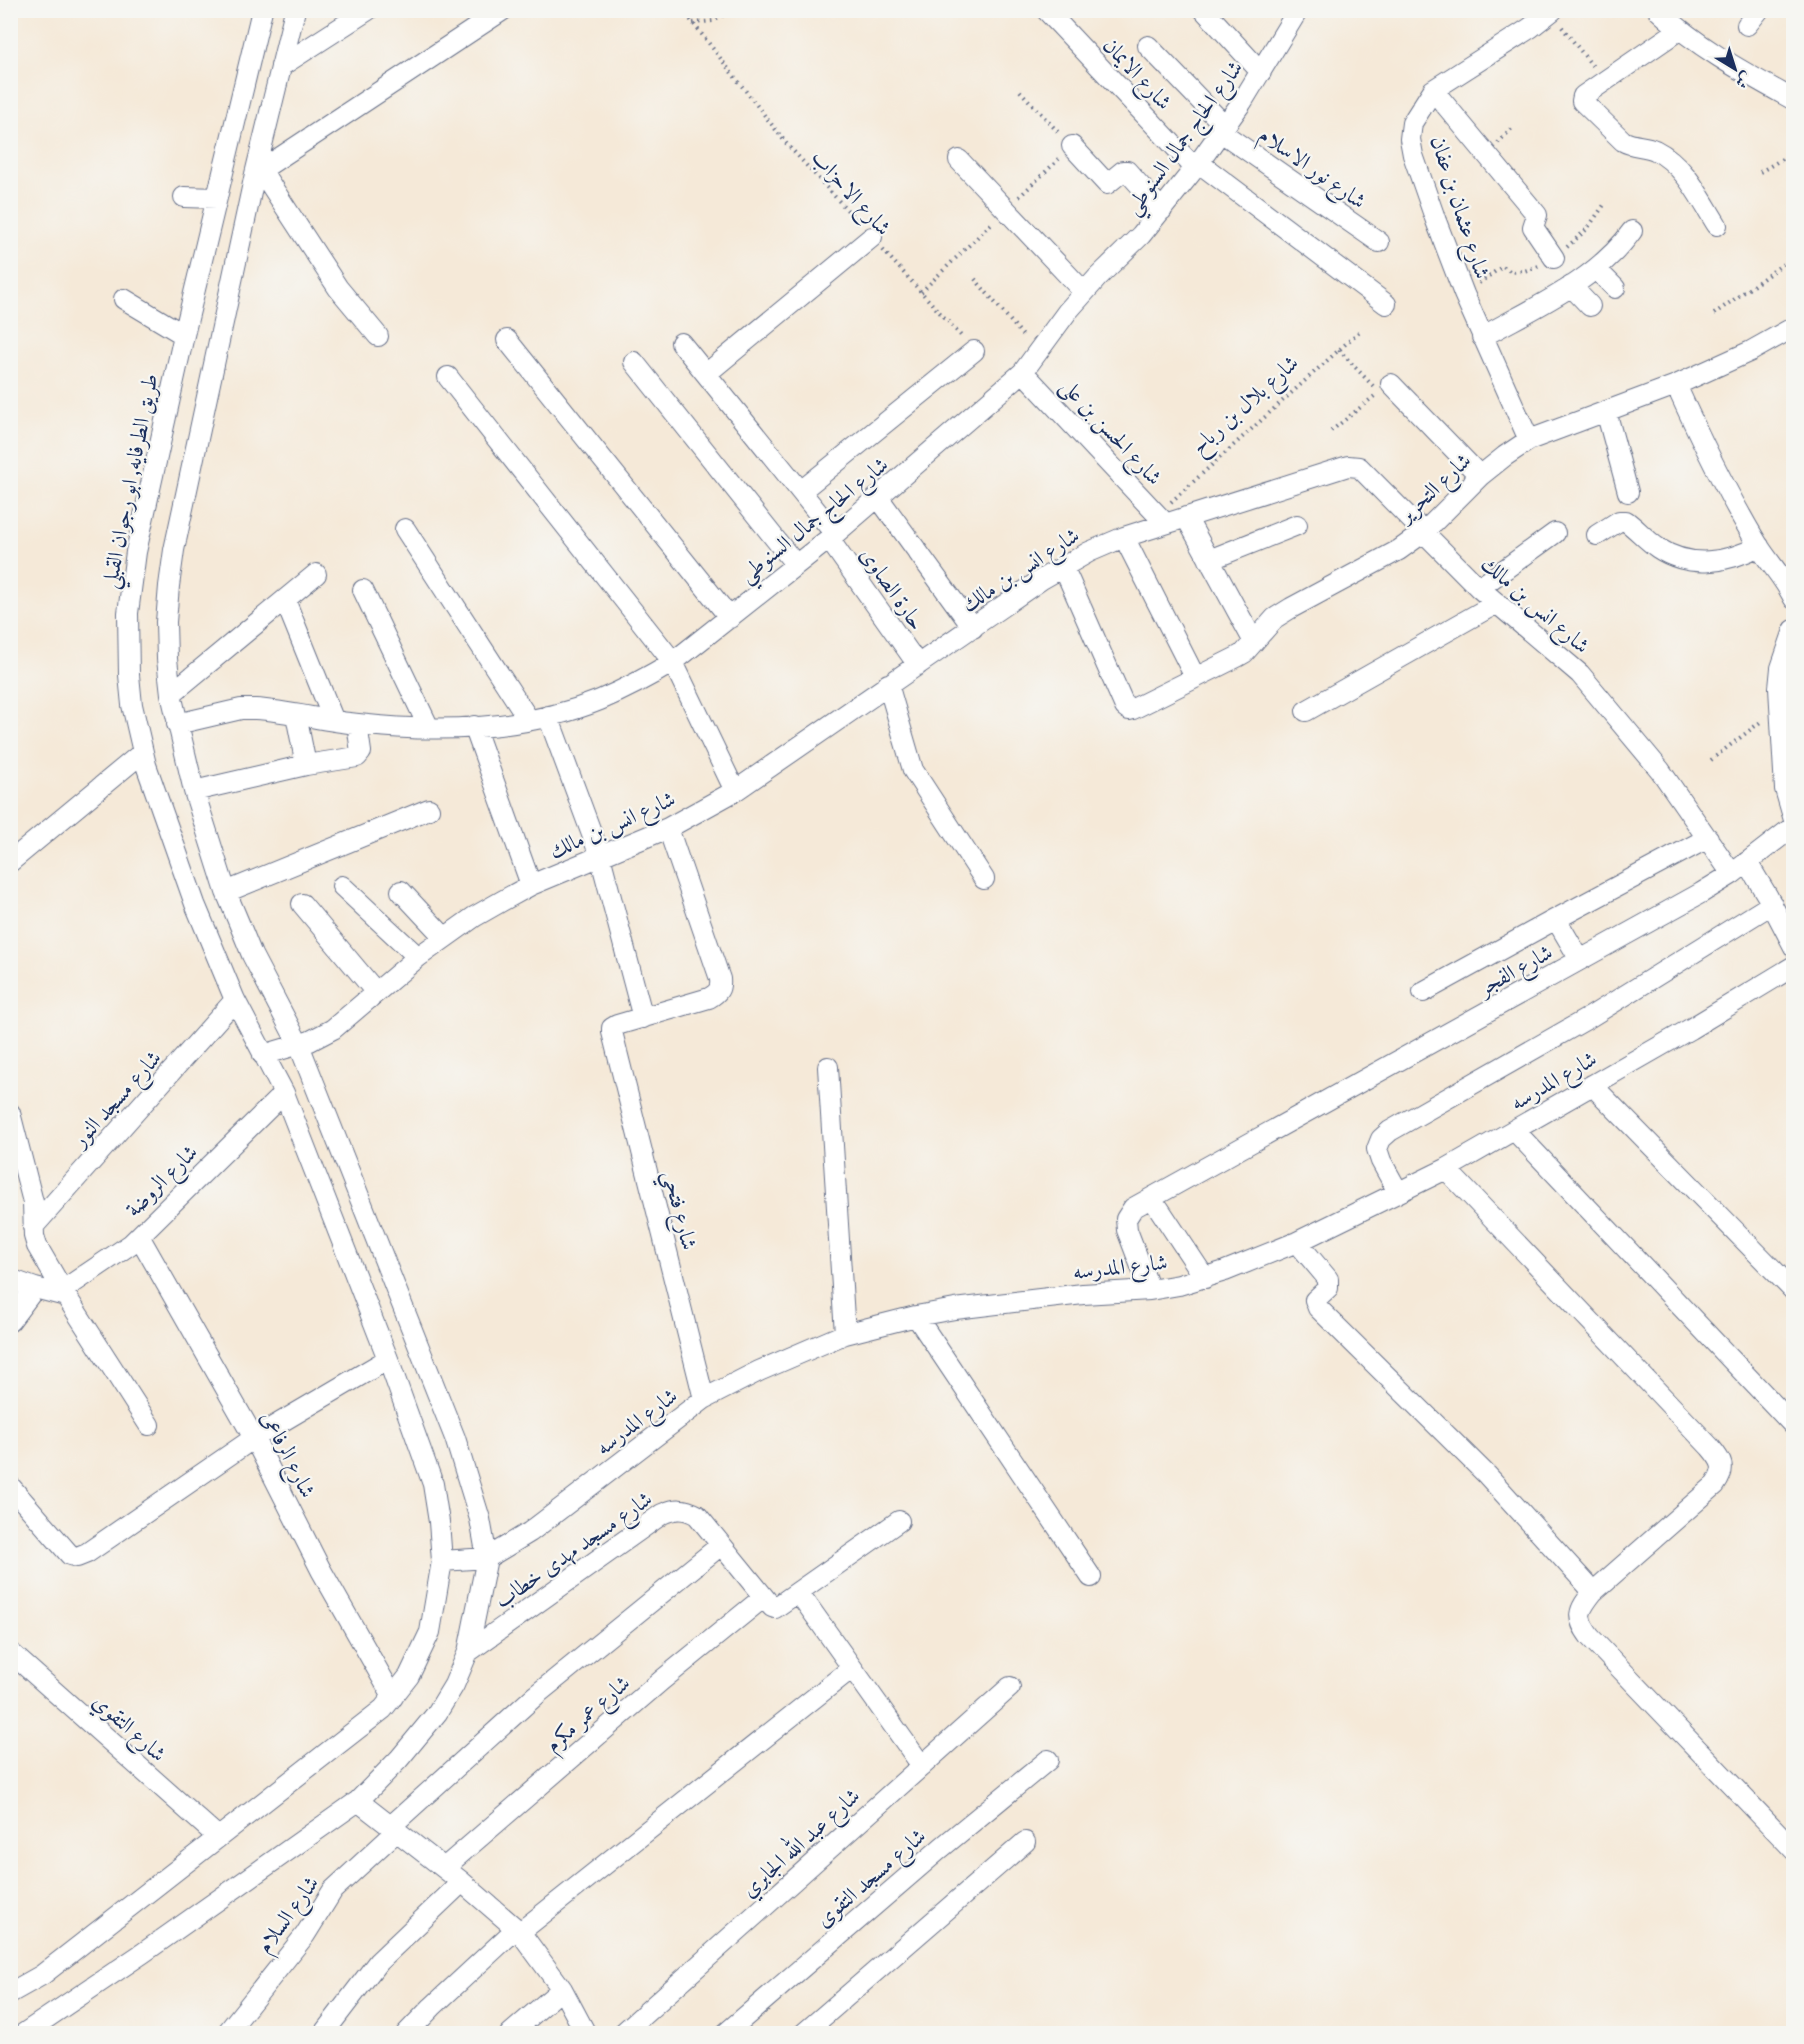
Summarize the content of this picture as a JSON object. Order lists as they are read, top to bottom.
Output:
{
  "streets": {
    "street": [
      "شارع الايمان",
      "شارع الحاج جمال السنوطي",
      "شارع نور الاسلام",
      "شارع عثمان بن عفان",
      "شارع الحسن بن على",
      "طريق الطرفايه, ابو رجوان القبلي",
      "شارع التحرير",
      "شارع انس بن مالك",
      "حارة الصاوى",
      "شارع الفجر",
      "شارع المدرسه",
      "شارع مسجد النور",
      "شارع الروضة",
      "شارع فتحي",
      "شارع الرفاعى",
      "شارع مسجد مهدى خطاب",
      "شارع عمر مكرم",
      "شارع التقوي",
      "شارع عبد الله الجابري",
      "شارع مسجد التقوى",
      "شارع السلام"
    ],
    "path": ["شارع الاحزاب", "شارع بلال بن رباح"]
  },
  "crossings": [
    ["شارع الايمان", "شارع الحاج جمال السنوطي"],
    ["شارع الحاج جمال السنوطي", "شارع نور الاسلام"],
    ["شارع الحاج جمال السنوطي", "شارع الحسن بن على"],
    ["شارع الحاج جمال السنوطي", "حارة الصاوى"],
    ["شارع عثمان بن عفان", "شارع التحرير"],
    ["شارع بلال بن رباح", "شارع الحسن بن على"],
    ["شارع بلال بن رباح", "شارع انس بن مالك"],
    ["شارع الحسن بن على", "شارع انس بن مالك"],
    ["طريق الطرفايه, ابو رجوان القبلي", "شارع انس بن مالك"],
    ["طريق الطرفايه, ابو رجوان القبلي", "شارع المدرسه"],
    ["طريق الطرفايه, ابو رجوان القبلي", "شارع مسجد النور"],
    ["طريق الطرفايه, ابو رجوان القبلي", "شارع الروضة"],
    ["طريق الطرفايه, ابو رجوان القبلي", "شارع الرفاعى"],
    ["طريق الطرفايه, ابو رجوان القبلي", "شارع التقوي"],
    ["شارع التحرير", "شارع انس بن مالك"],
    ["شارع انس بن مالك", "حارة الصاوى"],
    ["شارع انس بن مالك", "شارع الفجر"],
    ["شارع الفجر", "شارع المدرسه"],
    ["شارع المدرسه", "شارع فتحي"],
    ["شارع الروضة", "شارع الرفاعى"],
    ["شارع مسجد مهدى خطاب", "شارع عمر مكرم"],
    ["شارع مسجد مهدى خطاب", "شارع السلام"]
  ],
  "north": "bottom right"
}
